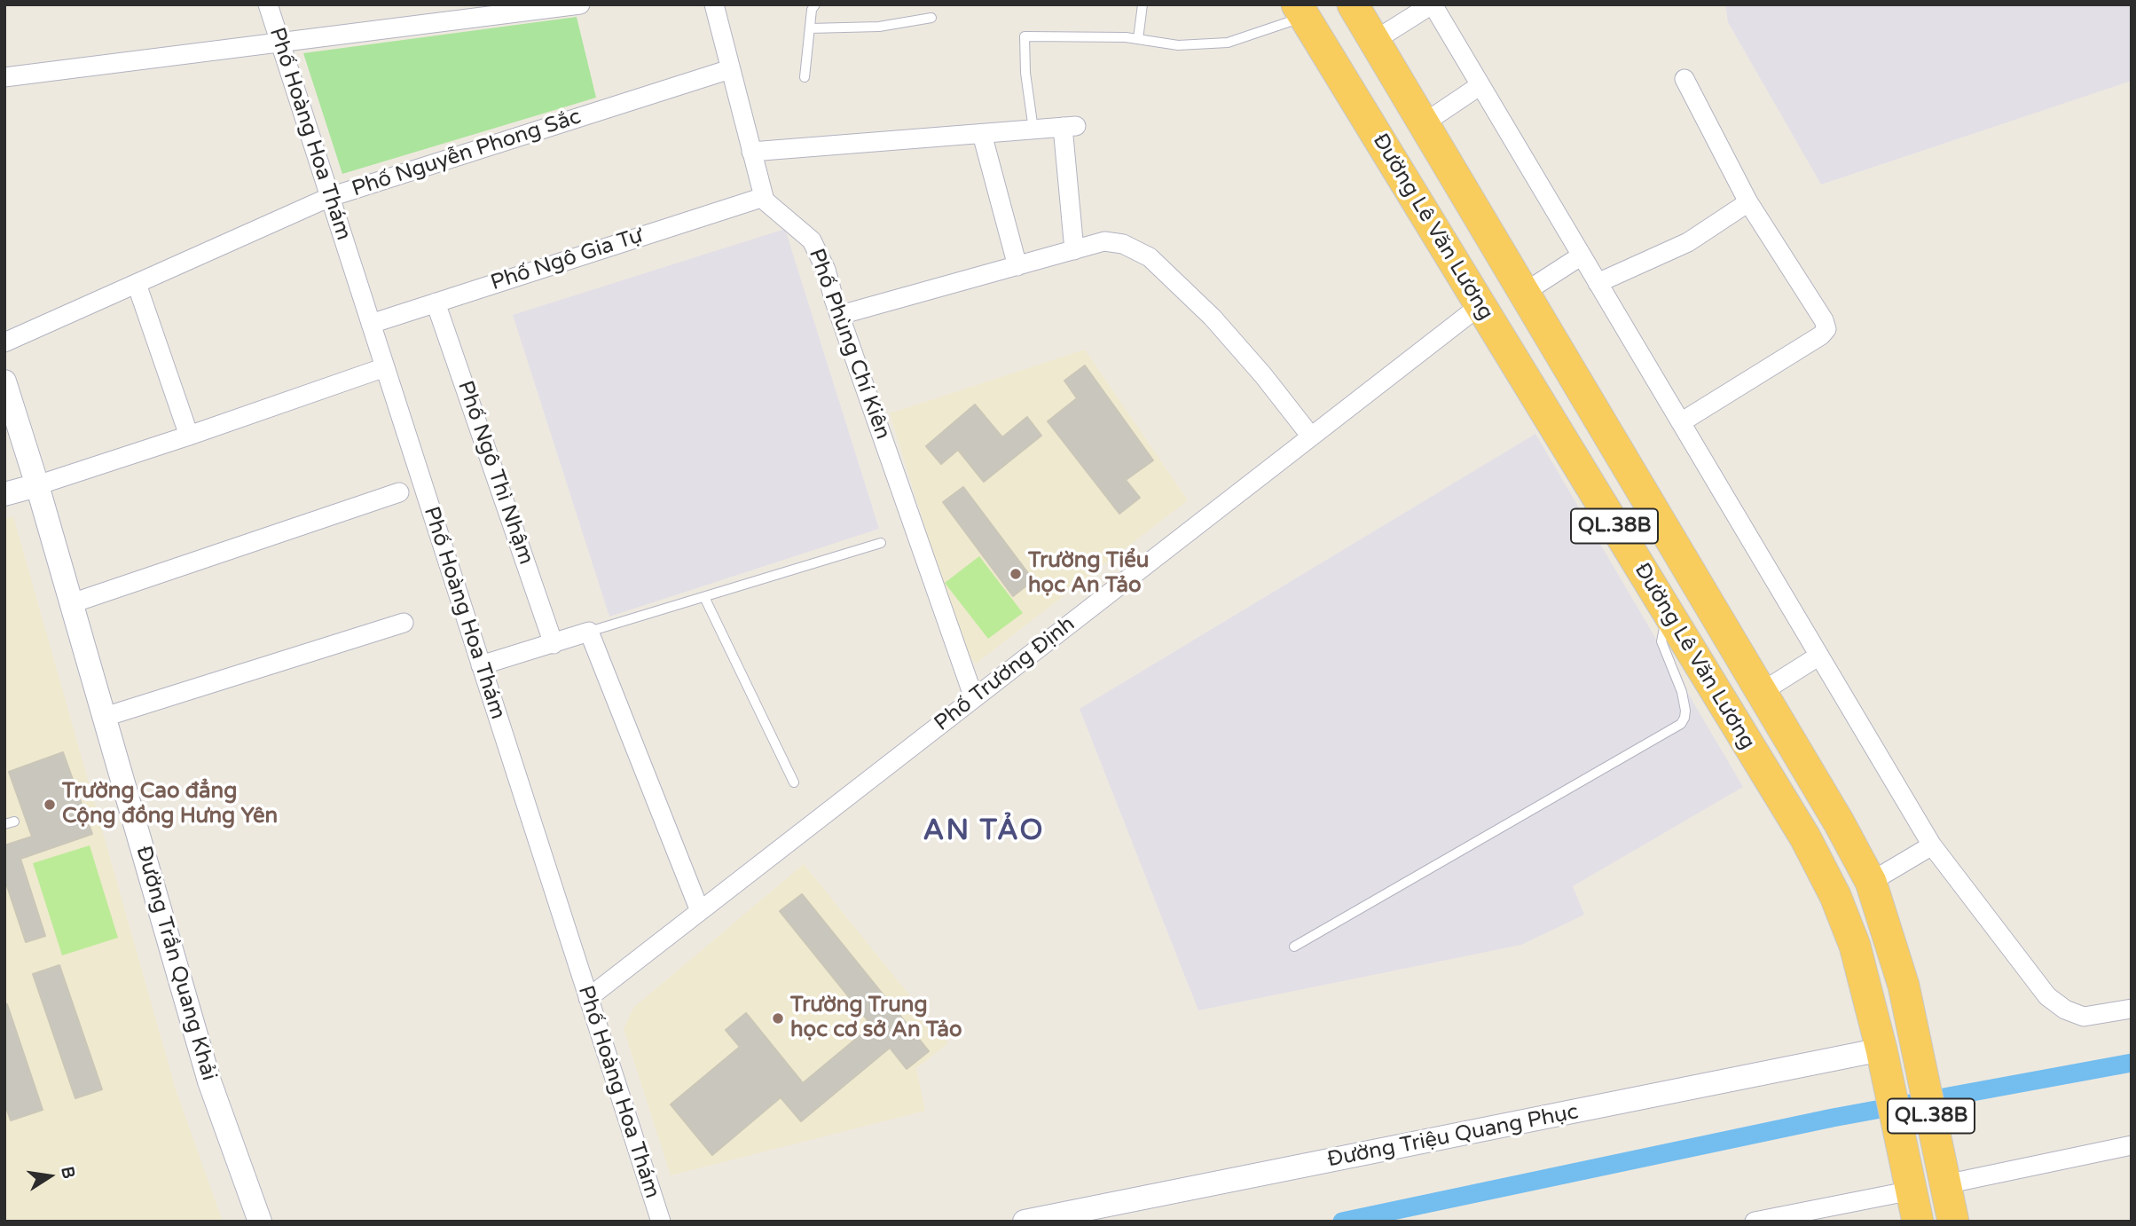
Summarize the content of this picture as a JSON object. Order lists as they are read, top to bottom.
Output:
{
  "streets": {
    "highway": ["Đường Lê Văn Lương", "QL.38B"],
    "street": [
      "Phố Hoàng Hoa Thám",
      "Phố Nguyễn Phong Sắc",
      "Phố Ngô Gia Tự",
      "Phố Phùng Chí Kiên",
      "Phố Ngô Thì Nhậm",
      "Phố Trương Định",
      "Đường Trần Quang Khải",
      "Đường Triệu Quang Phục"
    ]
  },
  "crossings": [
    ["Phố Hoàng Hoa Thám", "Phố Nguyễn Phong Sắc"],
    ["Phố Hoàng Hoa Thám", "Phố Ngô Gia Tự"],
    ["Phố Hoàng Hoa Thám", "Phố Trương Định"],
    ["Đường Lê Văn Lương", "Phố Trương Định"],
    ["Đường Lê Văn Lương", "Đường Triệu Quang Phục"],
    ["Phố Ngô Gia Tự", "Phố Phùng Chí Kiên"],
    ["Phố Ngô Gia Tự", "Phố Ngô Thì Nhậm"],
    ["Phố Phùng Chí Kiên", "Phố Trương Định"]
  ],
  "districts": ["AN TẢO"],
  "places": ["Trường Tiểu học An Tảo", "Trường Cao đẳng Cộng đồng Hưng Yên", "Trường Trung học cơ sở An Tảo"],
  "north": "right"
}
